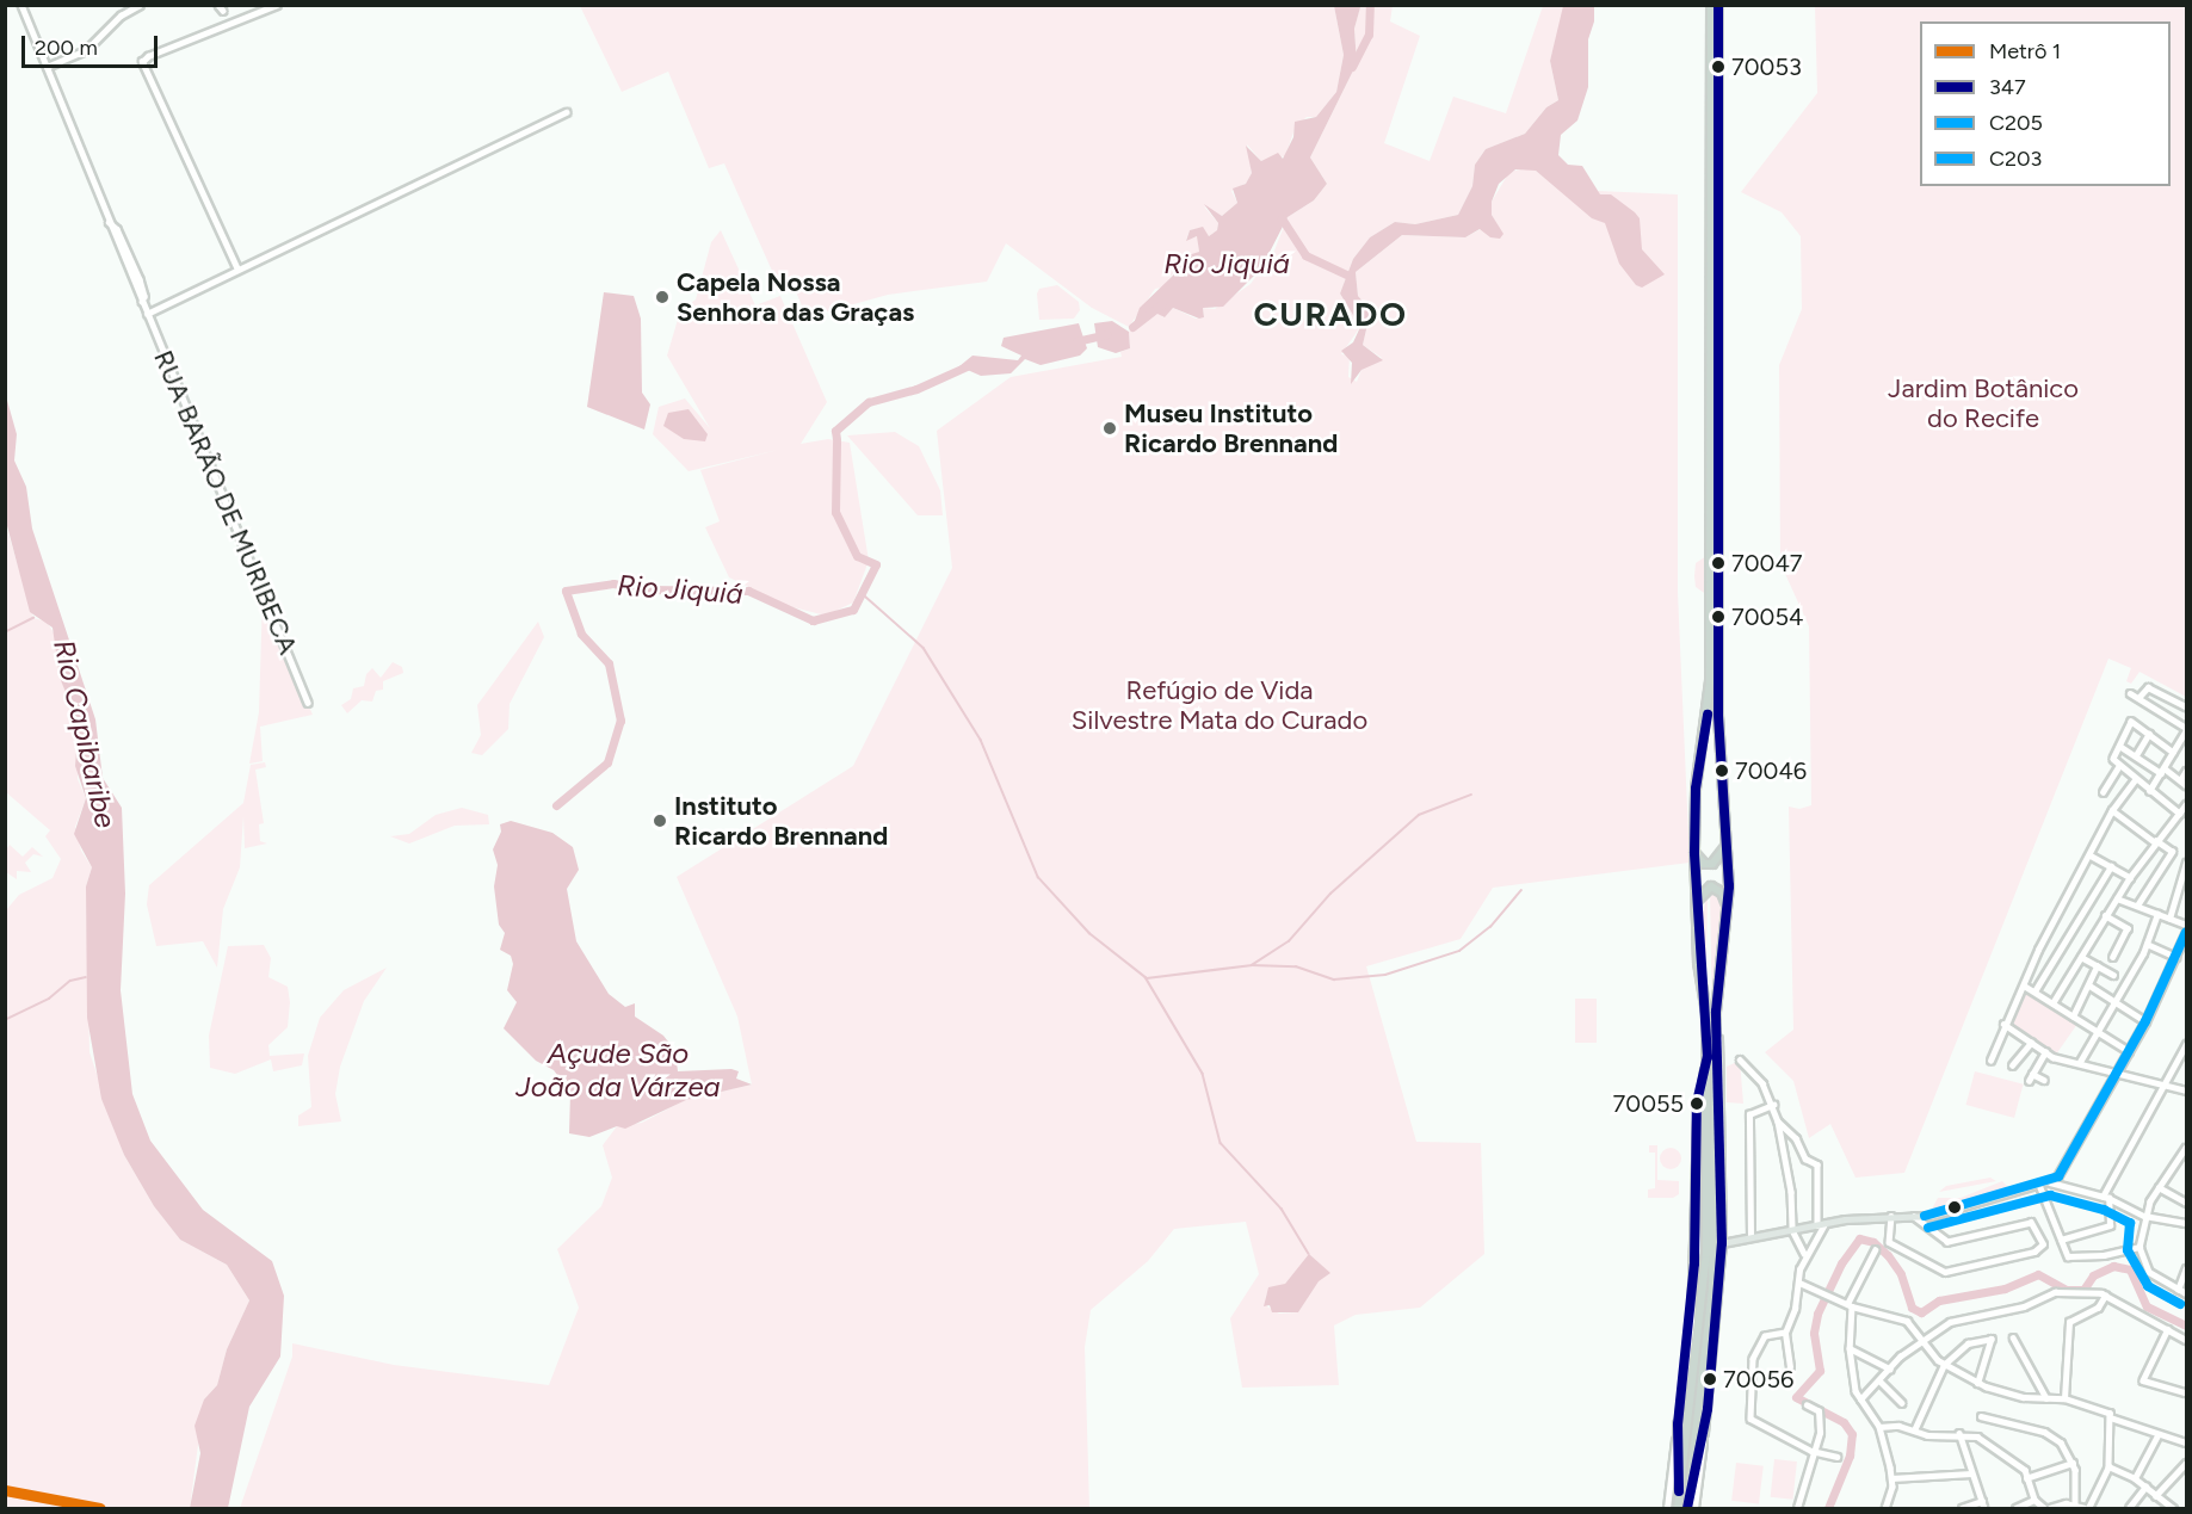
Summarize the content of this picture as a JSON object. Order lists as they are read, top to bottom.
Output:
{
  "streets": {
    "street": ["RUA BARÃO DE MURIBECA"]
  },
  "districts": ["CURADO"],
  "water": ["Rio Jiquiá", "Rio Capibaribe", "Açude São João da Várzea"],
  "parks": ["Jardim Botânico do Recife", "Refúgio de Vida Silvestre Mata do Curado"],
  "places": [
    "70053",
    "Capela Nossa Senhora das Graças",
    "Museu Instituto Ricardo Brennand",
    "70047",
    "70054",
    "70046",
    "Instituto Ricardo Brennand",
    "70055",
    "70056"
  ],
  "lines": [
    "transit line 347",
    "transit line C205",
    "transit line C203",
    "metro line 1"
  ],
  "legend": [
    "Metrô 1",
    "347",
    "C205",
    "C203"
  ],
  "scale_bar": "200 m"
}
